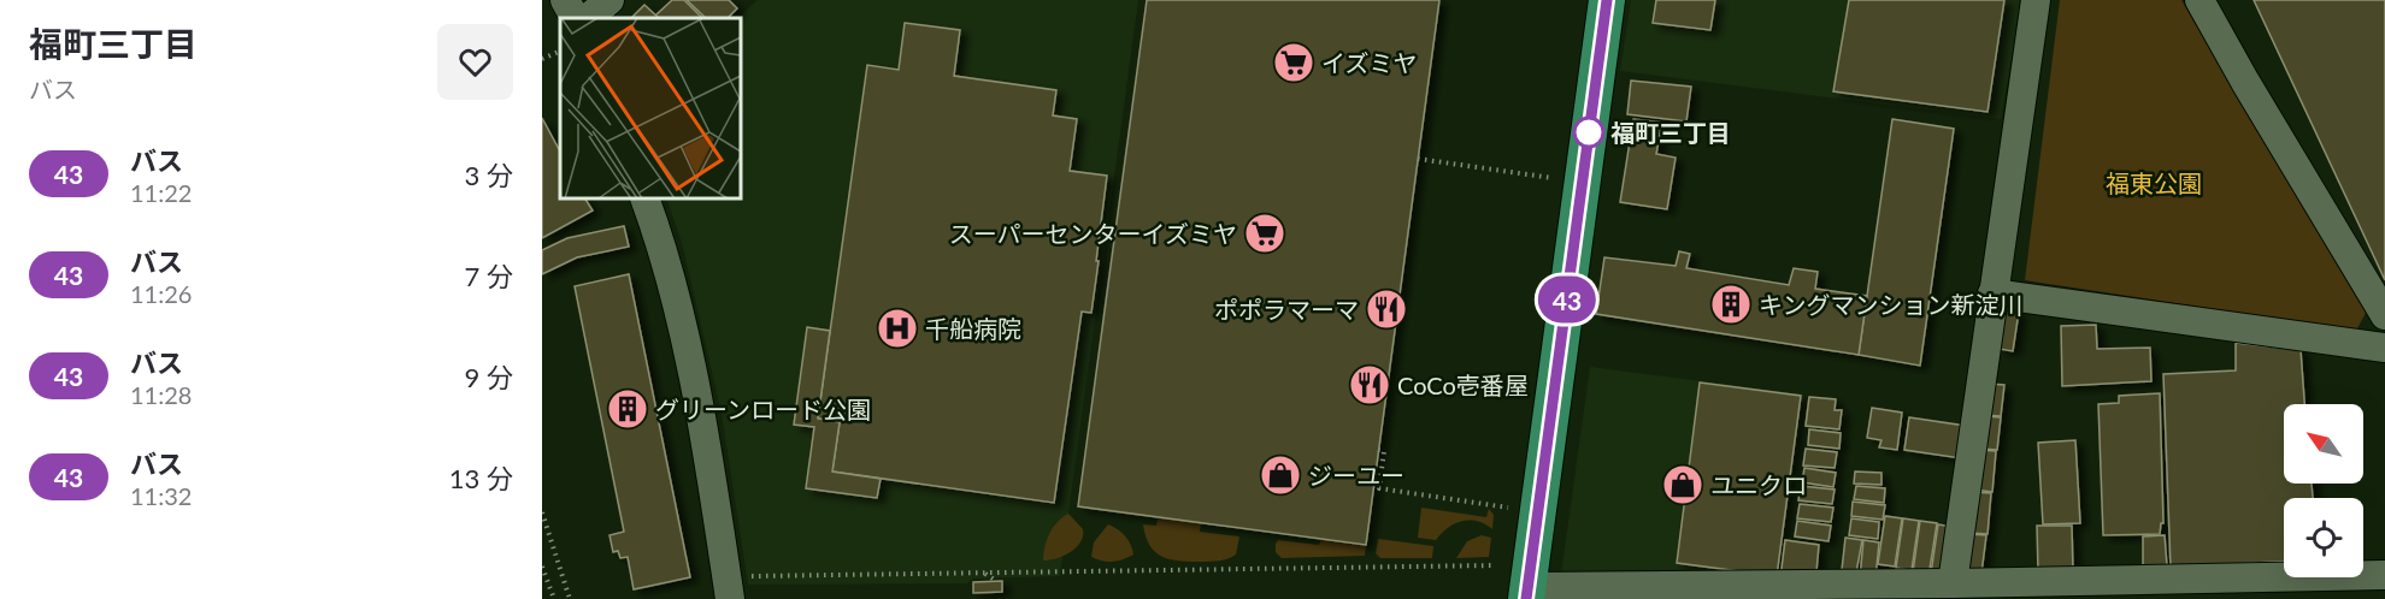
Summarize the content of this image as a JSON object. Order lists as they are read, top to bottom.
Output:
{
  "parks": ["福東公園"],
  "places": {
    "supermarket": ["イズミヤ", "スーパーセンターイズミヤ"],
    "other": ["福町三丁目"],
    "building": ["キングマンション新淀川", "グリーンロード公園"],
    "restaurant": ["ポポラマーマ", "CoCo壱番屋"],
    "hospital": ["千船病院"],
    "shop": ["ジーユー", "ユニクロ"]
  },
  "lines": ["bus line 43"],
  "north": "top left",
  "page": {
    "heading": ["福町三丁目", "バス"],
    "on_map": "43",
    "list": [
      {
        "mark": "43",
        "name": "バス",
        "note": "11:22",
        "value": "3 分"
      },
      {
        "mark": "43",
        "name": "バス",
        "note": "11:26",
        "value": "7 分"
      },
      {
        "mark": "43",
        "name": "バス",
        "note": "11:28",
        "value": "9 分"
      },
      {
        "mark": "43",
        "name": "バス",
        "note": "11:32",
        "value": "13 分"
      }
    ]
  }
}
